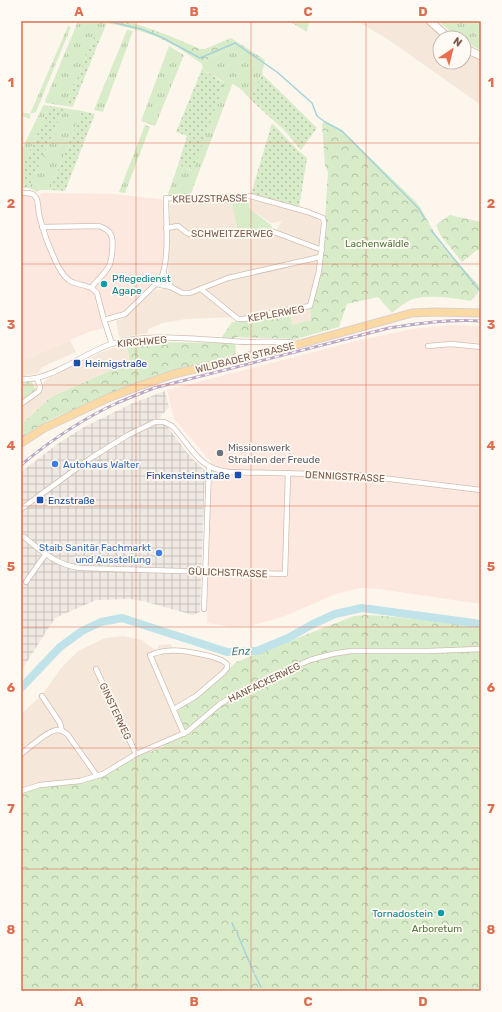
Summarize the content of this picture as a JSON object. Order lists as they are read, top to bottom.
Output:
{
  "streets": {
    "main road": ["WILDBADER STRASSE"],
    "street": [
      "KREUZSTRASSE",
      "SCHWEITZERWEG",
      "KEPLERWEG",
      "KIRCHWEG",
      "DENNIGSTRASSE",
      "GÜLICHSTRASSE",
      "HANFACKERWEG",
      "GINSTERWEG"
    ]
  },
  "crossings": [
    ["KREUZSTRASSE", "SCHWEITZERWEG"],
    ["KIRCHWEG", "WILDBADER STRASSE"],
    ["DENNIGSTRASSE", "GÜLICHSTRASSE"],
    ["HANFACKERWEG", "GINSTERWEG"]
  ],
  "water": ["Enz"],
  "parks": ["Lachenwäldle", "Arboretum"],
  "places": {
    "other": [
      "Pflegedienst Agape",
      "Missionswerk Strahlen der Freude",
      "Autohaus Walter",
      "Staib Sanitär Fachmarkt und Ausstellung",
      "Tornadostein"
    ],
    "transit": ["Heimigstraße", "Finkensteinstraße", "Enzstraße"]
  },
  "north": "top right",
  "grid": {
    "columns": [
      "A",
      "B",
      "C",
      "D"
    ],
    "rows": [
      "1",
      "2",
      "3",
      "4",
      "5",
      "6",
      "7",
      "8"
    ]
  }
}
